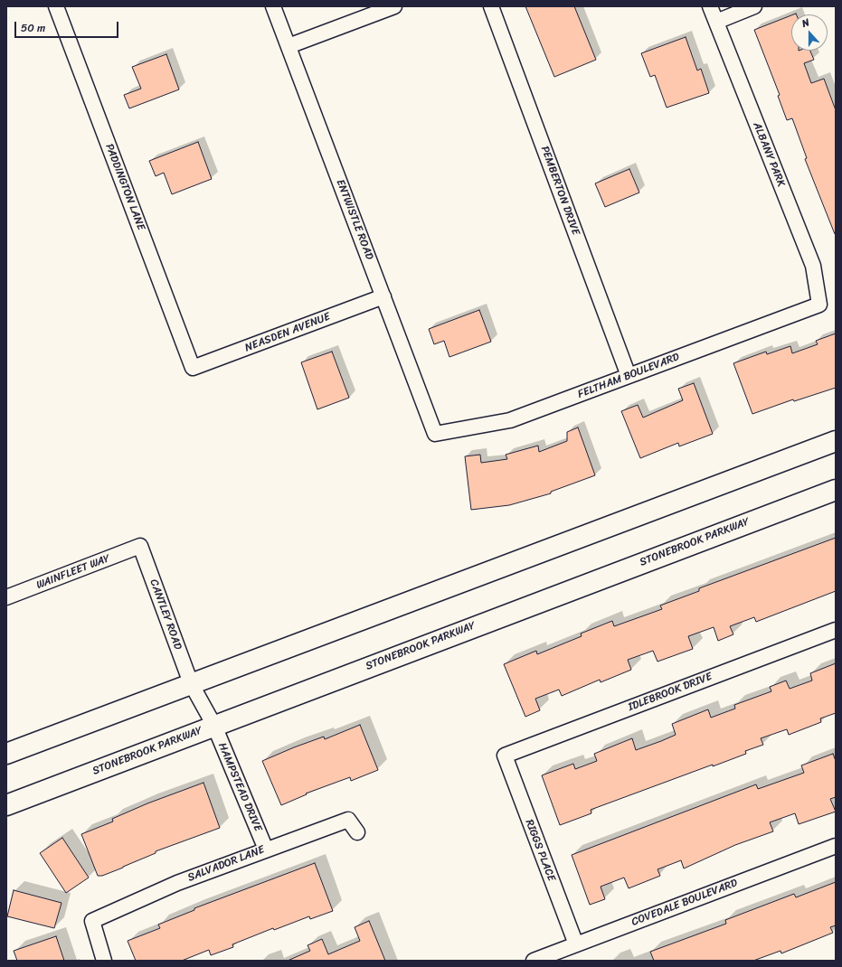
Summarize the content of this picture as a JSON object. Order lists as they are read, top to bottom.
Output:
{
  "streets": {
    "main road": ["STONEBROOK PARKWAY"],
    "street": [
      "ALBANY PARK",
      "PADDINGTON LANE",
      "PEMBERTON DRIVE",
      "ENTWISTLE ROAD",
      "NEASDEN AVENUE",
      "FELTHAM BOULEVARD",
      "WAINFLEET WAY",
      "CANTLEY ROAD",
      "IDLEBROOK DRIVE",
      "HAMPSTEAD DRIVE",
      "RIGGS PLACE",
      "SALVADOR LANE",
      "COVEDALE BOULEVARD"
    ]
  },
  "crossings": [
    ["ALBANY PARK", "FELTHAM BOULEVARD"],
    ["PADDINGTON LANE", "NEASDEN AVENUE"],
    ["PEMBERTON DRIVE", "FELTHAM BOULEVARD"],
    ["ENTWISTLE ROAD", "NEASDEN AVENUE"],
    ["ENTWISTLE ROAD", "FELTHAM BOULEVARD"],
    ["STONEBROOK PARKWAY", "CANTLEY ROAD"],
    ["STONEBROOK PARKWAY", "HAMPSTEAD DRIVE"],
    ["WAINFLEET WAY", "CANTLEY ROAD"],
    ["CANTLEY ROAD", "HAMPSTEAD DRIVE"],
    ["IDLEBROOK DRIVE", "RIGGS PLACE"],
    ["HAMPSTEAD DRIVE", "SALVADOR LANE"],
    ["RIGGS PLACE", "COVEDALE BOULEVARD"]
  ],
  "scale_bar": "50 m",
  "north": "top"
}
